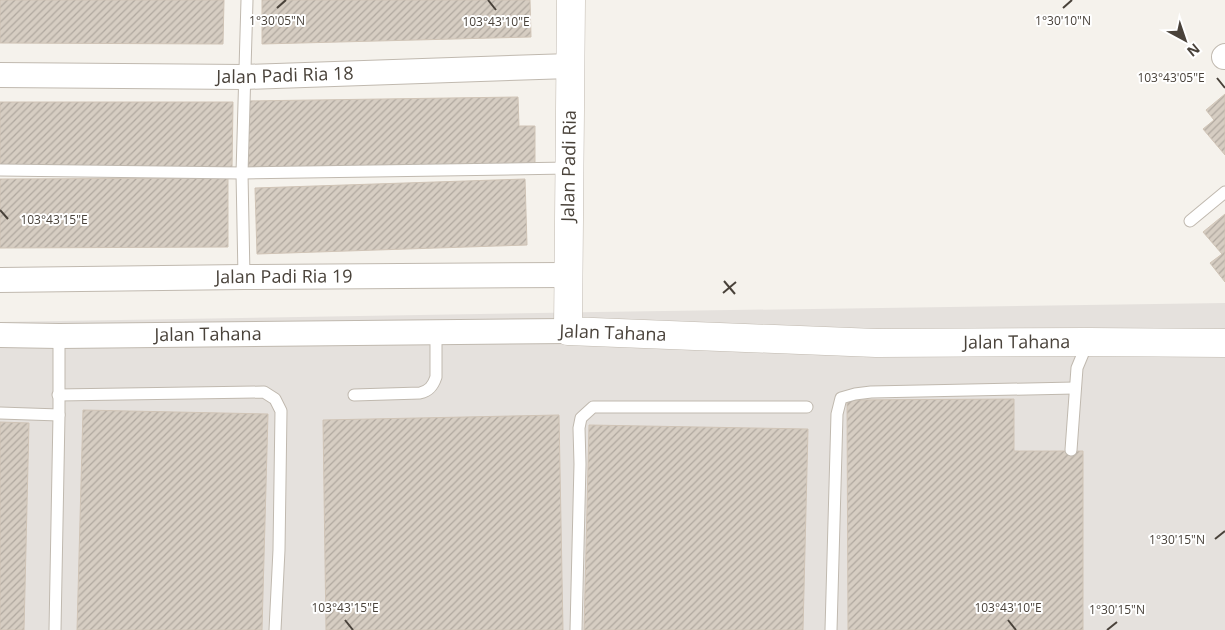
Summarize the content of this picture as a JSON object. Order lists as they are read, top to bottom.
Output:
{
  "streets": {
    "street": [
      "Jalan Padi Ria 18",
      "Jalan Padi Ria",
      "Jalan Padi Ria 19",
      "Jalan Tahana"
    ]
  },
  "crossings": [
    ["Jalan Padi Ria 18", "Jalan Padi Ria"],
    ["Jalan Padi Ria", "Jalan Padi Ria 19"],
    ["Jalan Padi Ria", "Jalan Tahana"]
  ],
  "north": "bottom right",
  "coordinates": [
    "1°30'05\"N",
    "1°30'10\"N",
    "103°43'10\"E",
    "103°43'05\"E",
    "103°43'15\"E",
    "1°30'15\"N"
  ]
}
